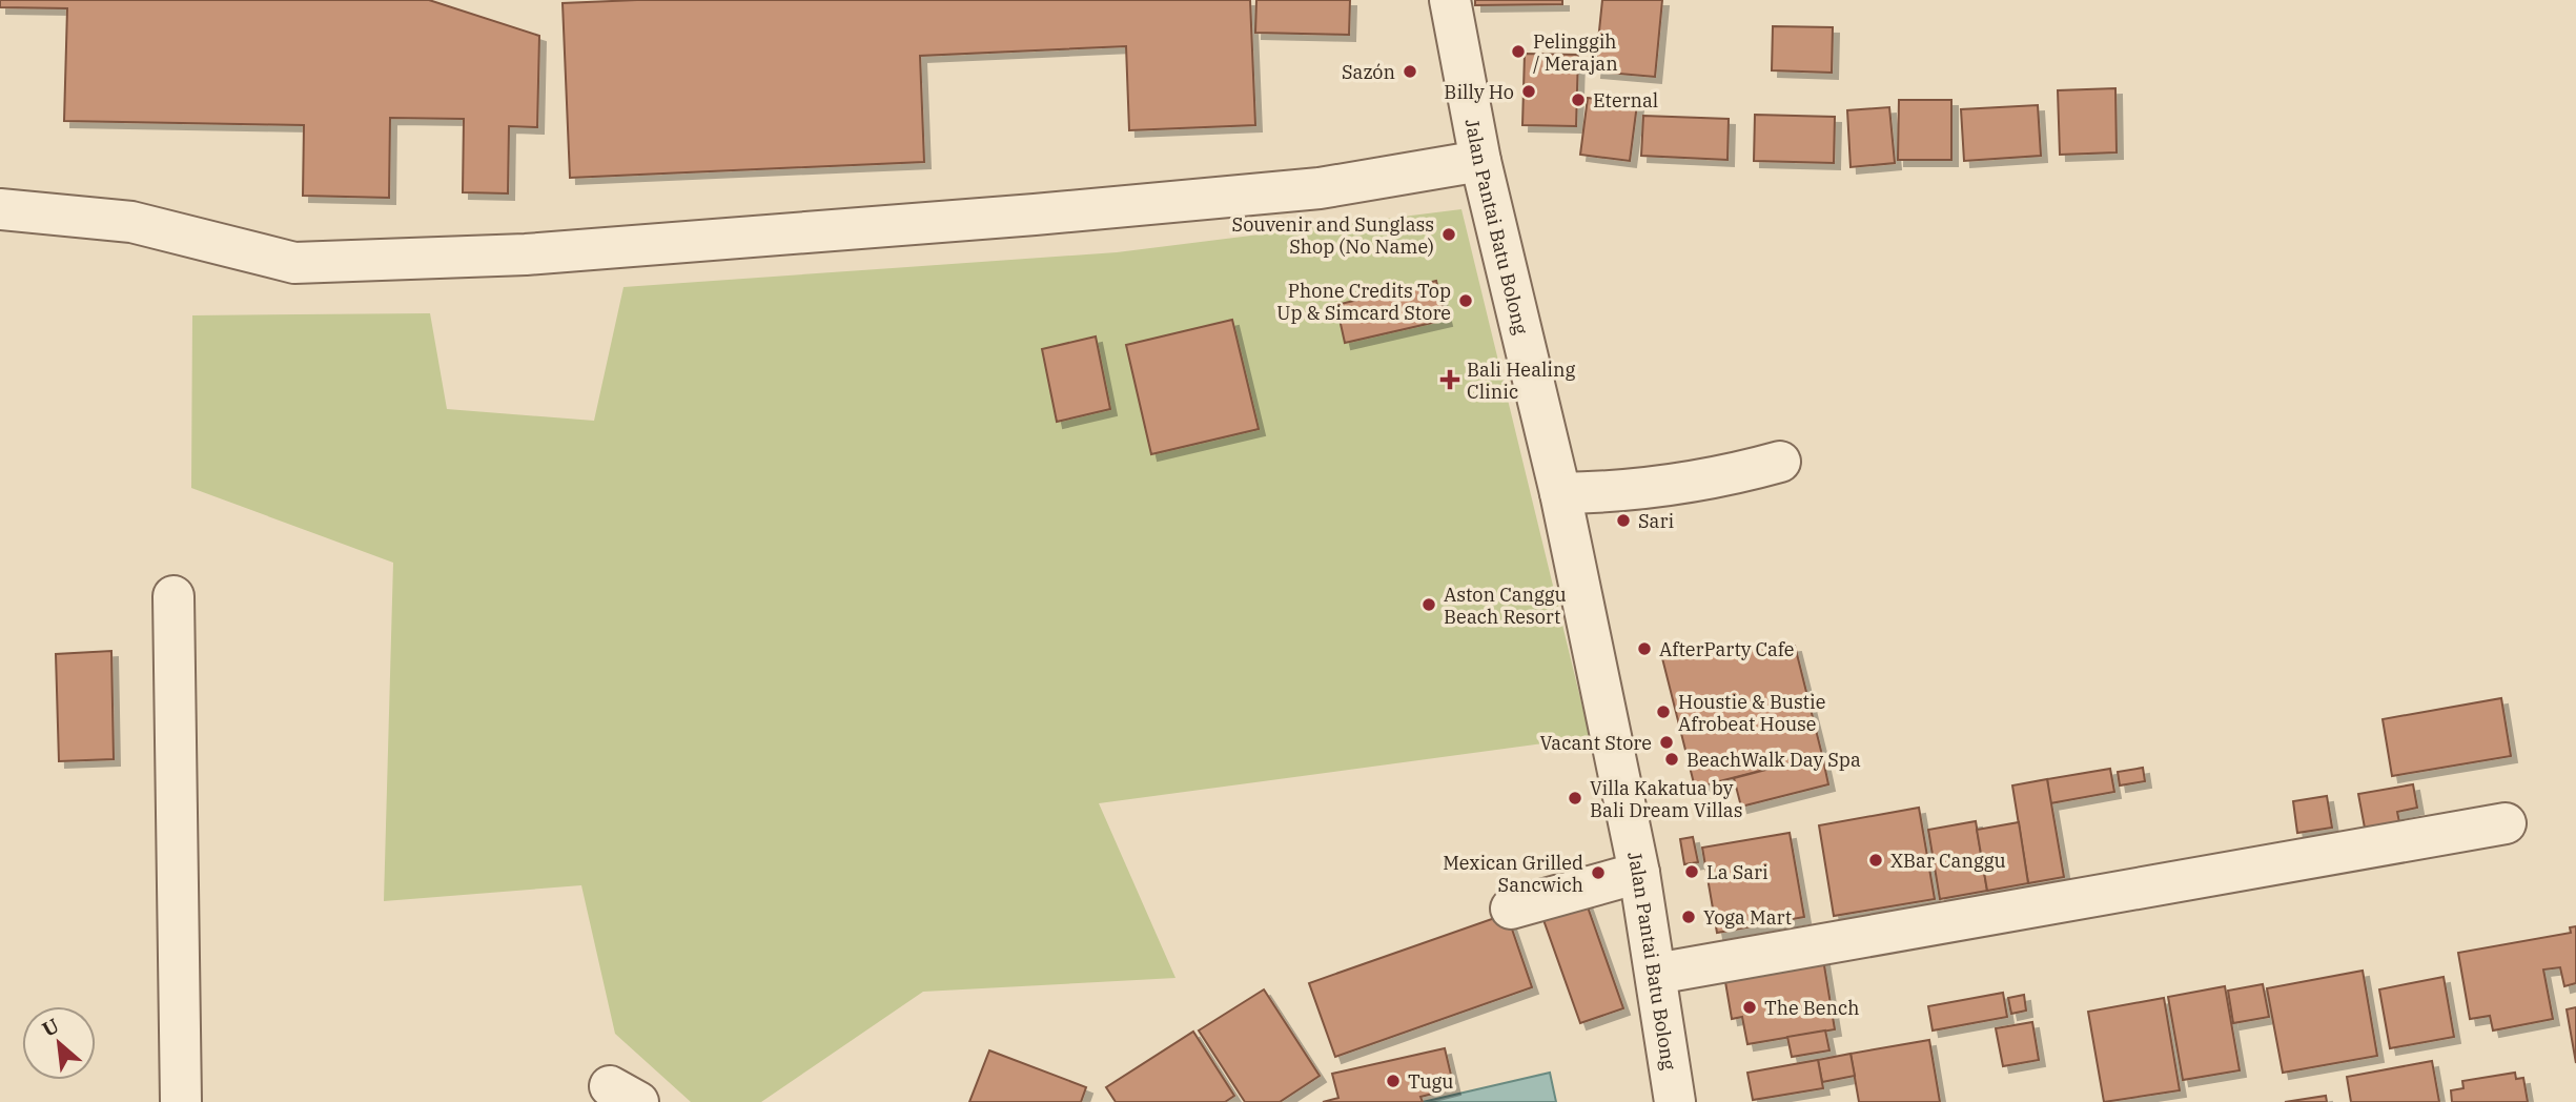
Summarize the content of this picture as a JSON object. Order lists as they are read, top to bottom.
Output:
{
  "streets": {
    "street": ["Jalan Pantai Batu Bolong"]
  },
  "places": {
    "other": [
      "Pelinggih / Merajan",
      "Sazón",
      "Billy Ho",
      "Eternal",
      "Souvenir and Sunglass Shop (No Name)",
      "Phone Credits Top Up & Simcard Store",
      "Sari",
      "Aston Canggu Beach Resort",
      "AfterParty Cafe",
      "Houstie & Bustie Afrobeat House",
      "Vacant Store",
      "BeachWalk Day Spa",
      "Villa Kakatua by Bali Dream Villas",
      "XBar Canggu",
      "La Sari",
      "Mexican Grilled Sancwich",
      "Yoga Mart",
      "The Bench",
      "Tugu"
    ],
    "health": ["Bali Healing Clinic"]
  },
  "north": "top left"
}
